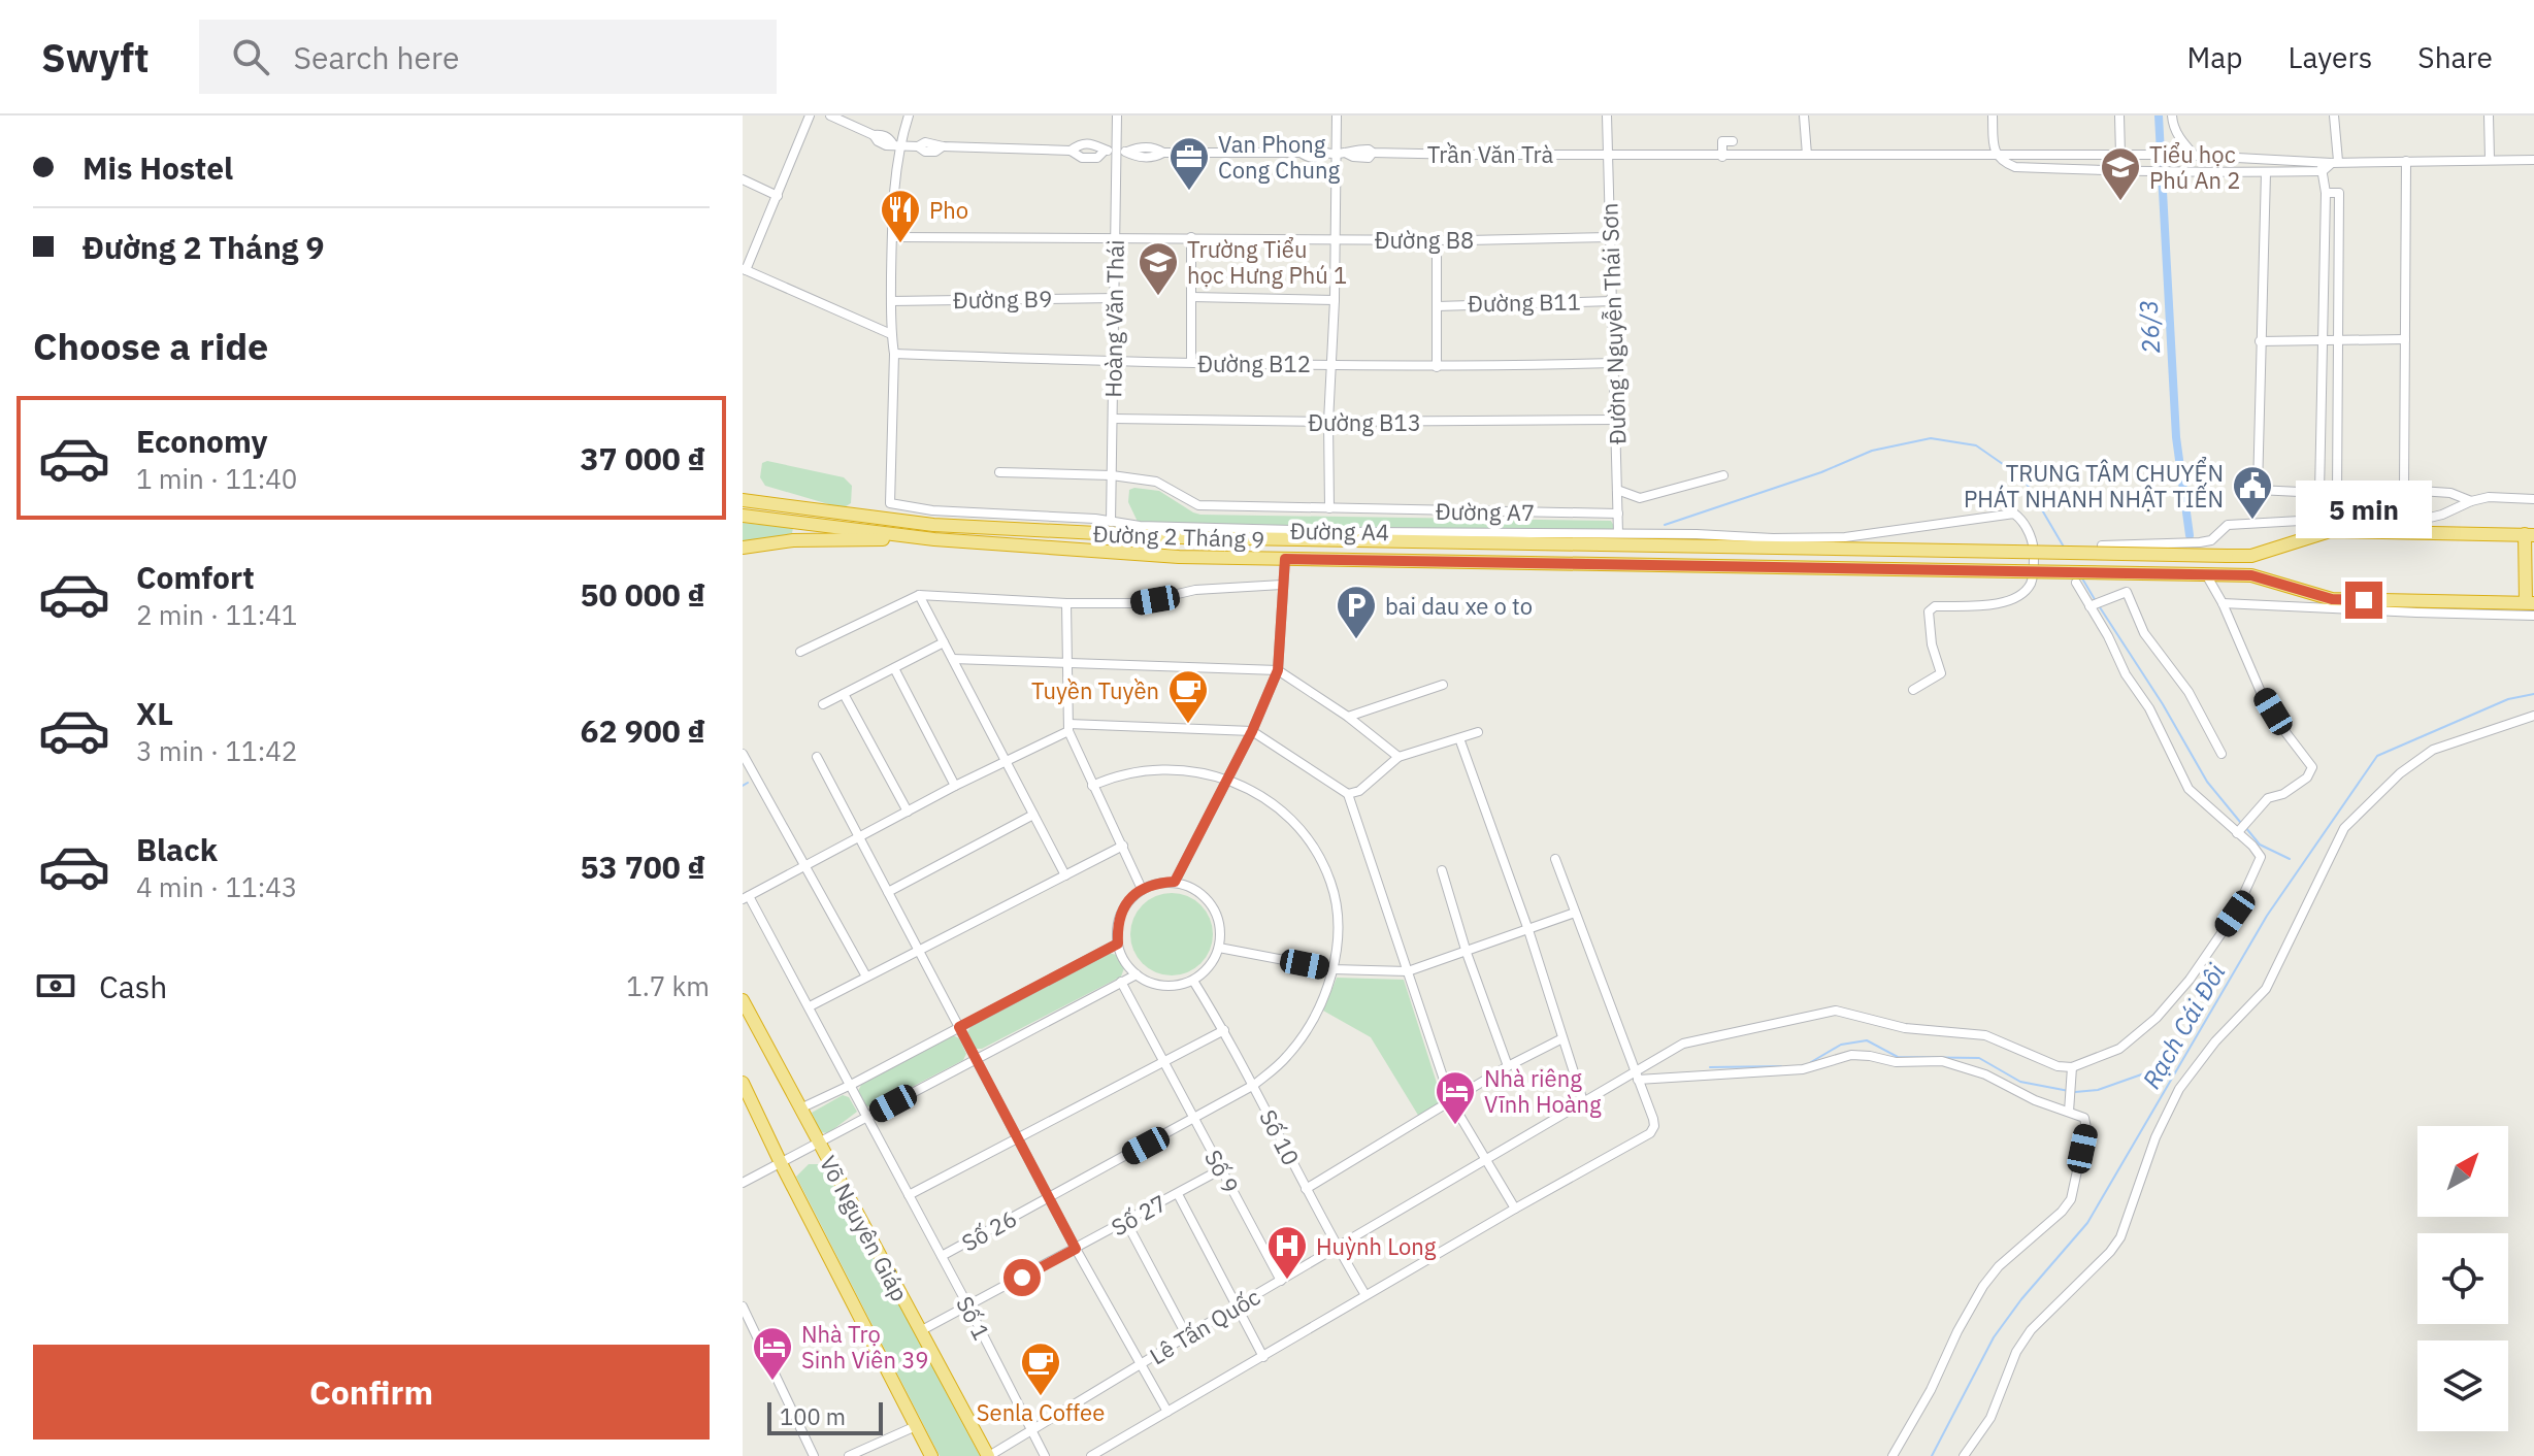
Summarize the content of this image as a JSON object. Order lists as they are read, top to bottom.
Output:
{
  "streets": {
    "highway": ["Đường 2 Tháng 9", "Võ Nguyên Giáp"],
    "street": [
      "Trần Văn Trà",
      "Đường B8",
      "Đường B9",
      "Đường B11",
      "Hoàng Văn Thái",
      "Đường Nguyễn Thái Sơn",
      "Đường B12",
      "Đường B13",
      "Đường A7",
      "Đường A4",
      "Số 10",
      "Số 9",
      "Số 27",
      "Số 26",
      "Số 1",
      "Lê Tấn Quốc"
    ]
  },
  "crossings": [
    ["Trần Văn Trà", "Hoàng Văn Thái"],
    ["Trần Văn Trà", "Đường Nguyễn Thái Sơn"],
    ["Đường B8", "Hoàng Văn Thái"],
    ["Đường B8", "Đường Nguyễn Thái Sơn"],
    ["Đường B8", "Đường A4"],
    ["Đường B9", "Hoàng Văn Thái"],
    ["Đường B9", "Đường A4"],
    ["Đường B11", "Đường Nguyễn Thái Sơn"],
    ["Hoàng Văn Thái", "Đường B12"],
    ["Hoàng Văn Thái", "Đường B13"],
    ["Hoàng Văn Thái", "Đường A7"],
    ["Hoàng Văn Thái", "Đường A4"],
    ["Đường Nguyễn Thái Sơn", "Đường B12"],
    ["Đường Nguyễn Thái Sơn", "Đường B13"],
    ["Đường Nguyễn Thái Sơn", "Đường A7"],
    ["Đường Nguyễn Thái Sơn", "Đường A4"],
    ["Đường B12", "Đường A4"],
    ["Số 10", "Số 26"],
    ["Số 10", "Lê Tấn Quốc"],
    ["Số 9", "Số 27"],
    ["Số 9", "Số 26"],
    ["Số 9", "Lê Tấn Quốc"],
    ["Số 27", "Võ Nguyên Giáp"],
    ["Số 27", "Số 1"],
    ["Võ Nguyên Giáp", "Lê Tấn Quốc"],
    ["Số 26", "Số 1"],
    ["Số 1", "Lê Tấn Quốc"]
  ],
  "water": ["26/3", "Rạch Cái Đôi"],
  "places": {
    "office": ["Van Phong Cong Chung"],
    "school or university": ["Tiểu học Phú An 2", "Trường Tiểu học Hưng Phú 1"],
    "restaurant": ["Pho"],
    "public building": ["TRUNG TÂM CHUYỂN PHÁT NHANH NHẬT TIẾN"],
    "parking": ["bai dau xe o to"],
    "cafe": ["Tuyền Tuyền", "Senla Coffee"],
    "hotel": ["Nhà riêng Vĩnh Hoàng", "Nhà Trọ Sinh Viên 39"],
    "hospital": ["Huỳnh Long"]
  },
  "scale_bar": "100 m",
  "north": "top right",
  "page": {
    "header": "Swyft",
    "search": "Search here",
    "nav": ["Map", "Layers", "Share"],
    "banner": ["Mis Hostel", "Đường 2 Tháng 9"],
    "heading": "Choose a ride",
    "list": [
      {
        "name": "Economy",
        "note": "1 min · 11:40",
        "value": "37 000 ₫"
      },
      {
        "name": "Comfort",
        "note": "2 min · 11:41",
        "value": "50 000 ₫"
      },
      {
        "name": "XL",
        "note": "3 min · 11:42",
        "value": "62 900 ₫"
      },
      {
        "name": "Black",
        "note": "4 min · 11:43",
        "value": "53 700 ₫"
      }
    ],
    "bubble": "5 min",
    "pay": ["Cash", "1.7 km"],
    "buttons": "Confirm",
    "scale": "100 m"
  }
}
